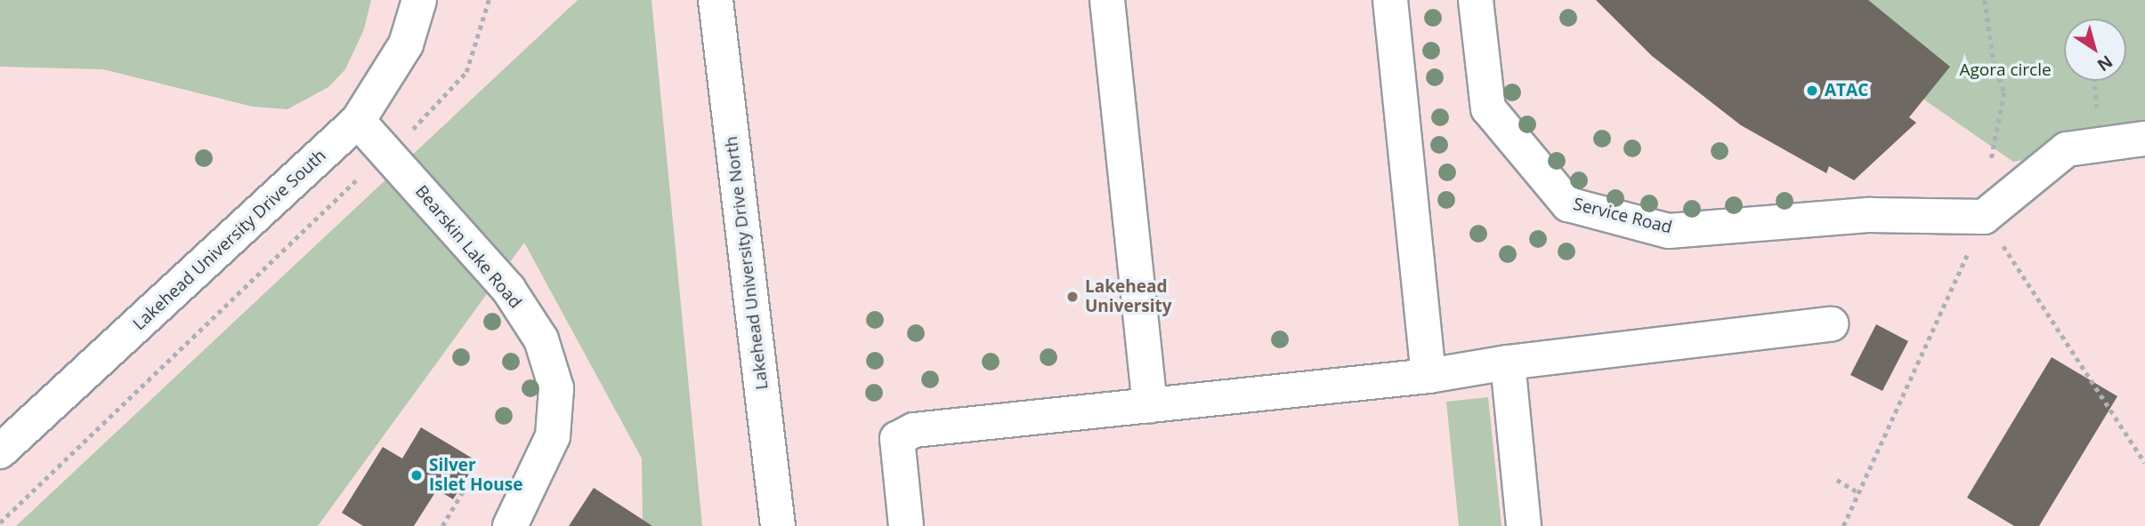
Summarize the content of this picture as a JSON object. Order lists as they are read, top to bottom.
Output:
{
  "streets": {
    "lane": [
      "Service Road",
      "Lakehead University Drive South",
      "Bearskin Lake Road",
      "Lakehead University Drive North"
    ]
  },
  "crossings": [
    ["Lakehead University Drive South", "Bearskin Lake Road"]
  ],
  "parks": ["Agora circle"],
  "places": ["ATAC", "Lakehead University", "Silver Islet House"],
  "north": "bottom right"
}
